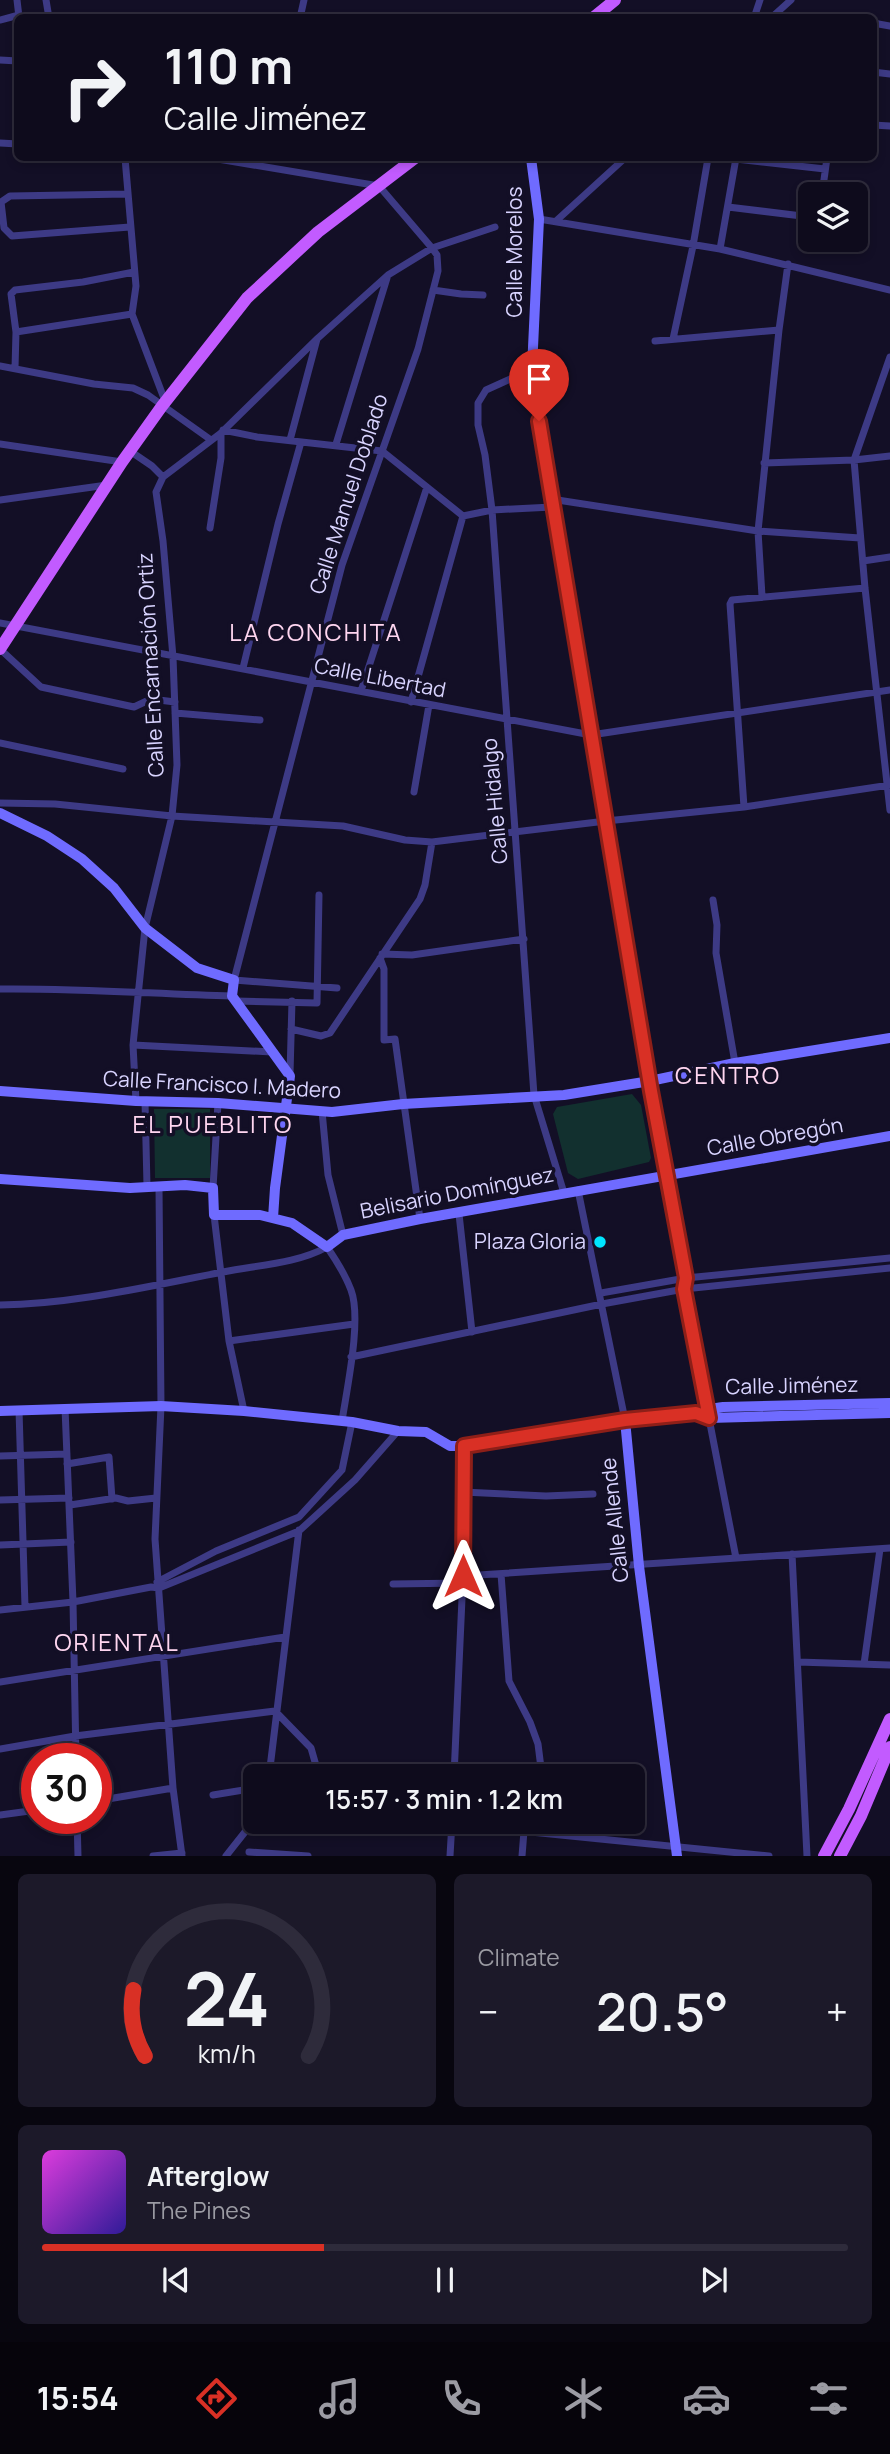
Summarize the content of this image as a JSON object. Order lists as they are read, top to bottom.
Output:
{
  "streets": {
    "street": [
      "Calle Morelos",
      "Calle Manuel Doblado",
      "Calle Encarnación Ortiz",
      "Calle Libertad",
      "Calle Hidalgo",
      "Calle Francisco I. Madero",
      "Calle Obregón",
      "Belisario Domínguez",
      "Calle Jiménez",
      "Calle Allende"
    ]
  },
  "crossings": [
    ["Calle Morelos", "Calle Libertad"],
    ["Calle Morelos", "Calle Hidalgo"],
    ["Calle Morelos", "Calle Francisco I. Madero"],
    ["Calle Morelos", "Calle Obregón"],
    ["Calle Manuel Doblado", "Calle Libertad"],
    ["Calle Encarnación Ortiz", "Calle Libertad"],
    ["Calle Encarnación Ortiz", "Calle Francisco I. Madero"],
    ["Calle Libertad", "Calle Hidalgo"],
    ["Calle Hidalgo", "Calle Francisco I. Madero"],
    ["Calle Hidalgo", "Belisario Domínguez"],
    ["Calle Francisco I. Madero", "Belisario Domínguez"],
    ["Belisario Domínguez", "Calle Allende"],
    ["Calle Jiménez", "Calle Allende"]
  ],
  "districts": [
    "LA CONCHITA",
    "CENTRO",
    "EL PUEBLITO",
    "ORIENTAL"
  ],
  "places": ["Plaza Gloria"],
  "page": {
    "turn": ["110 m", "Calle Jiménez"],
    "limit": "30",
    "trip": "15:57 · 3 min · 1.2 km",
    "tile": "Climate",
    "heat": ["−", "20.5°", "+"],
    "song": ["Afterglow", "The Pines"],
    "tabs": "15:54",
    "gauge": ["24", "km/h"]
  }
}
